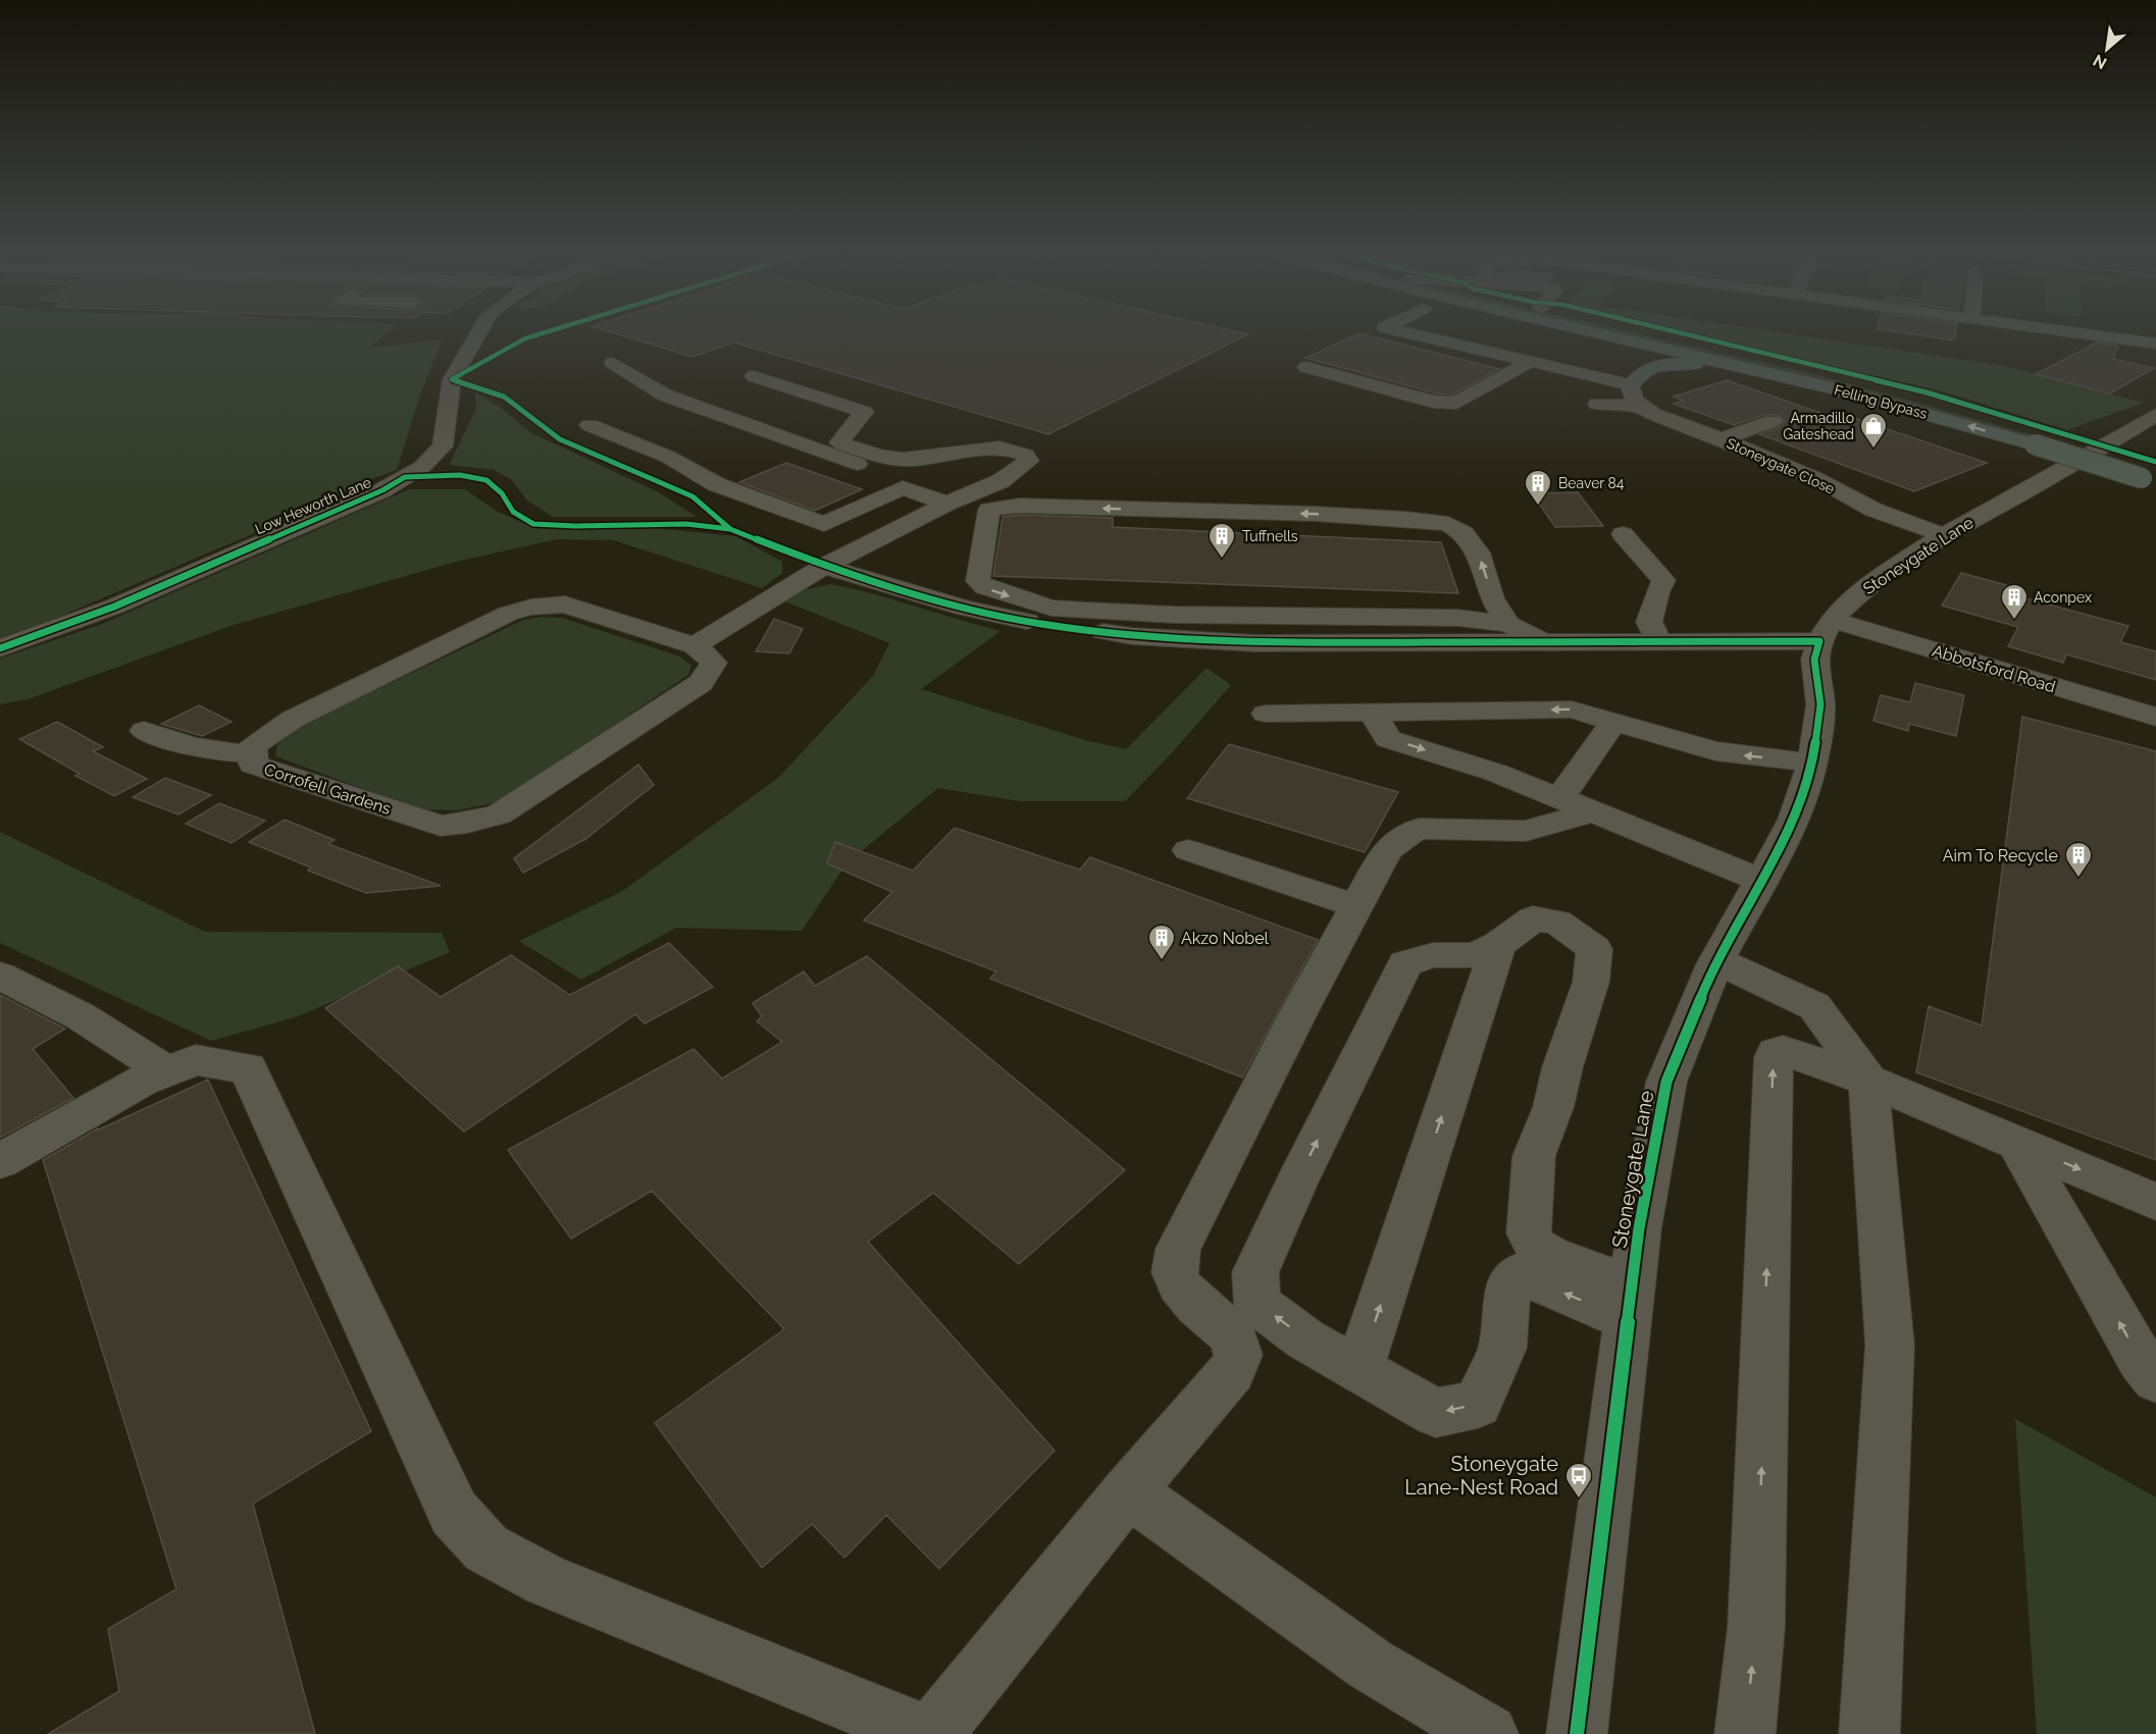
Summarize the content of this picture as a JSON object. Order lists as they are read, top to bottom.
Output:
{
  "streets": {
    "highway": ["Felling Bypass"],
    "street": [
      "Stoneygate Close",
      "Low Heworth Lane",
      "Stoneygate Lane",
      "Abbotsford Road",
      "Corrofell Gardens"
    ]
  },
  "crossings": [
    ["Stoneygate Close", "Stoneygate Lane"],
    ["Stoneygate Lane", "Abbotsford Road"]
  ],
  "places": {
    "shop": ["Armadillo Gateshead"],
    "building": [
      "Beaver 84",
      "Tuffnells",
      "Aconpex",
      "Aim To Recycle",
      "Akzo Nobel"
    ],
    "bus stop": ["Stoneygate Lane-Nest Road"]
  },
  "north": "bottom left"
}
